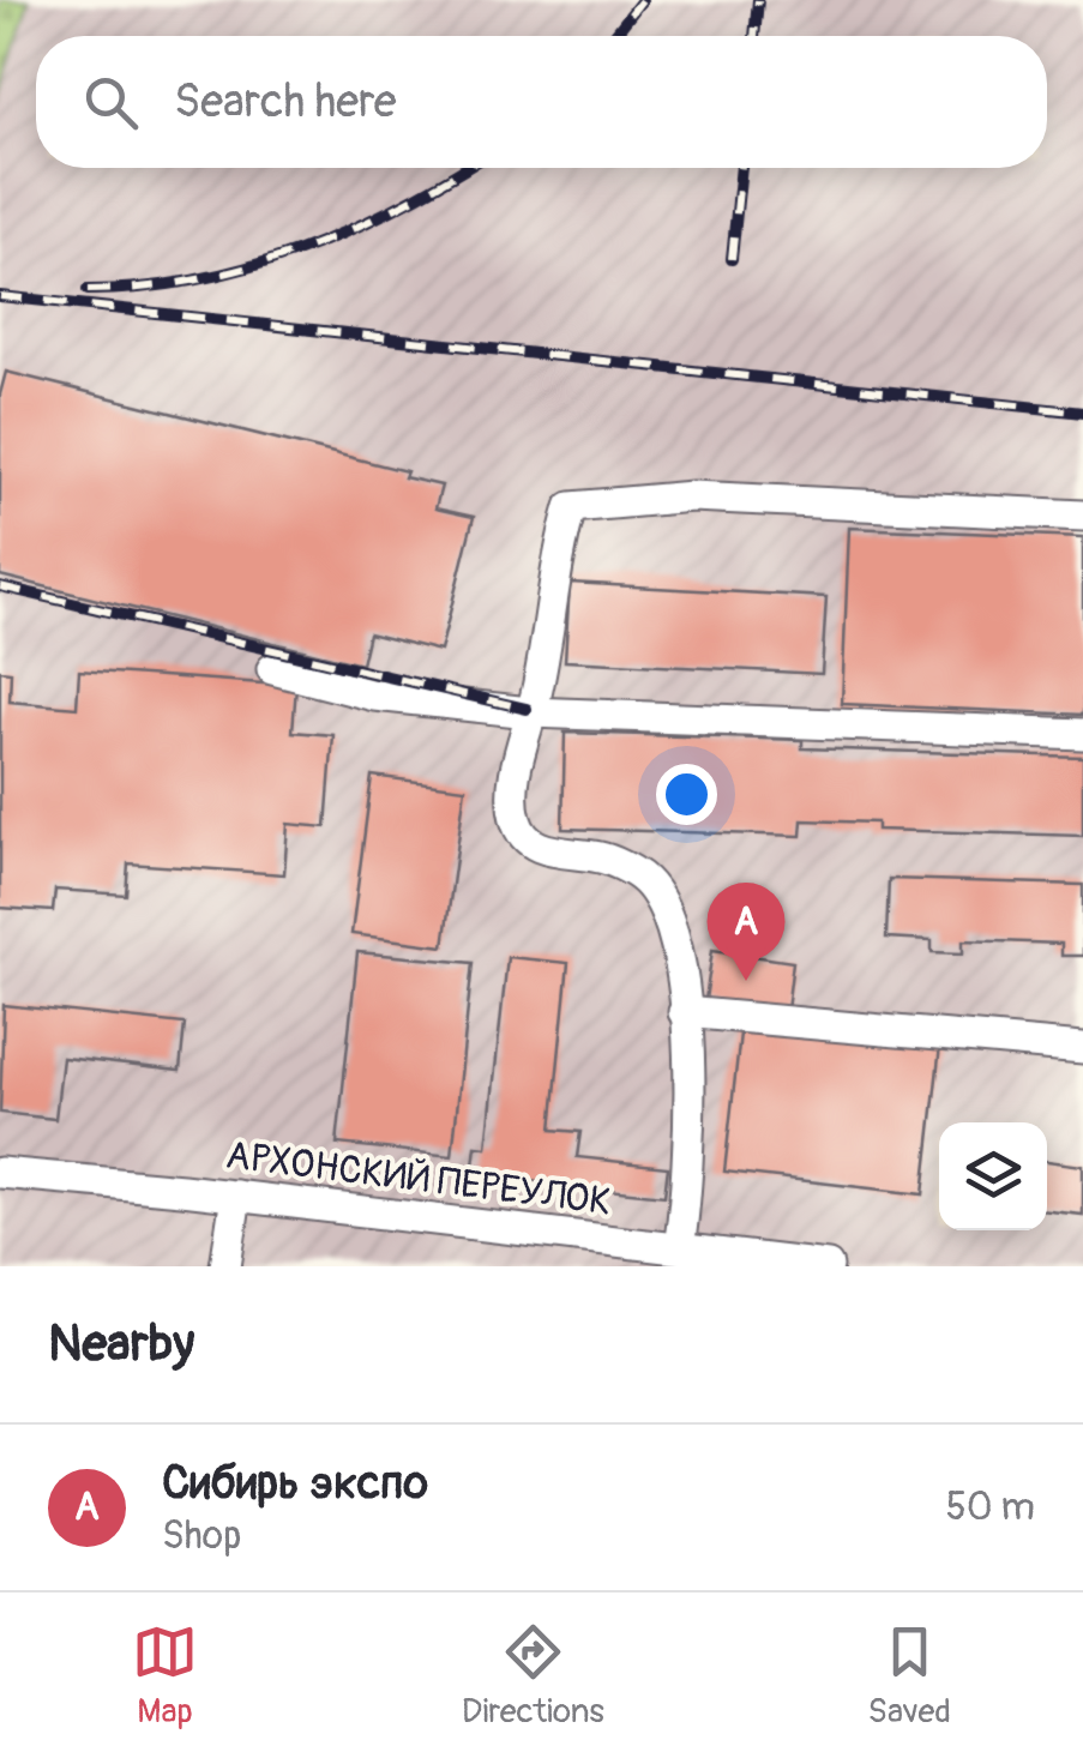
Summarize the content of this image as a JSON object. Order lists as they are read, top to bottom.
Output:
{
  "streets": {
    "street": ["АРХОНСКИЙ ПЕРЕУЛОК"]
  },
  "page": {
    "search": "Search here",
    "pins": "A",
    "heading": "Nearby",
    "list": [
      {
        "mark": "A",
        "name": "Сибирь экспо",
        "note": "Shop",
        "value": "50 m"
      }
    ],
    "nav": ["Map", "Directions", "Saved"]
  }
}
